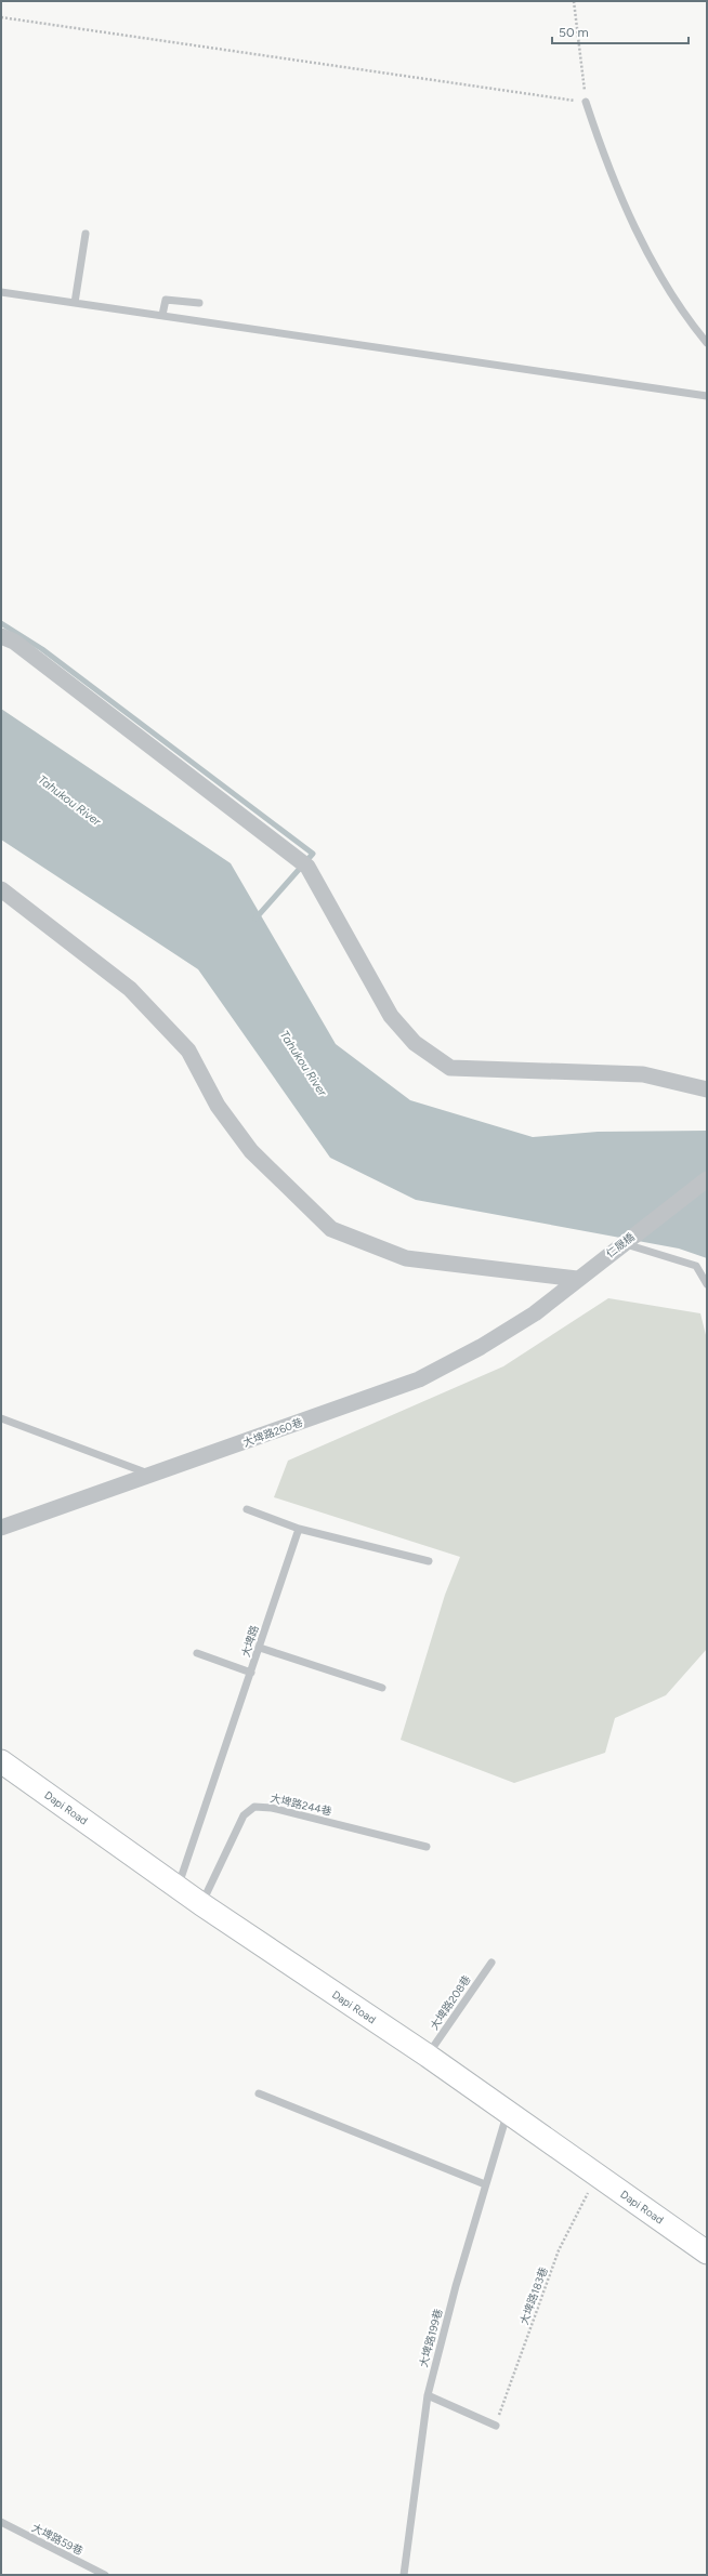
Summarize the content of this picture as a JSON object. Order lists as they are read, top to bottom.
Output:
{
  "streets": {
    "main road": ["Dapi Road"],
    "street": ["仁晟橋", "大埤路260巷"],
    "lane": [
      "大埤路",
      "大埤路244巷",
      "大埤路208巷",
      "大埤路199巷",
      "大埤路59巷"
    ],
    "path": ["大埤路183巷"]
  },
  "crossings": [
    ["仁晟橋", "大埤路260巷"],
    ["大埤路", "Dapi Road"],
    ["大埤路244巷", "Dapi Road"],
    ["Dapi Road", "大埤路208巷"],
    ["Dapi Road", "大埤路183巷"],
    ["Dapi Road", "大埤路199巷"]
  ],
  "water": ["Tahukou River"],
  "scale_bar": "50 m"
}
